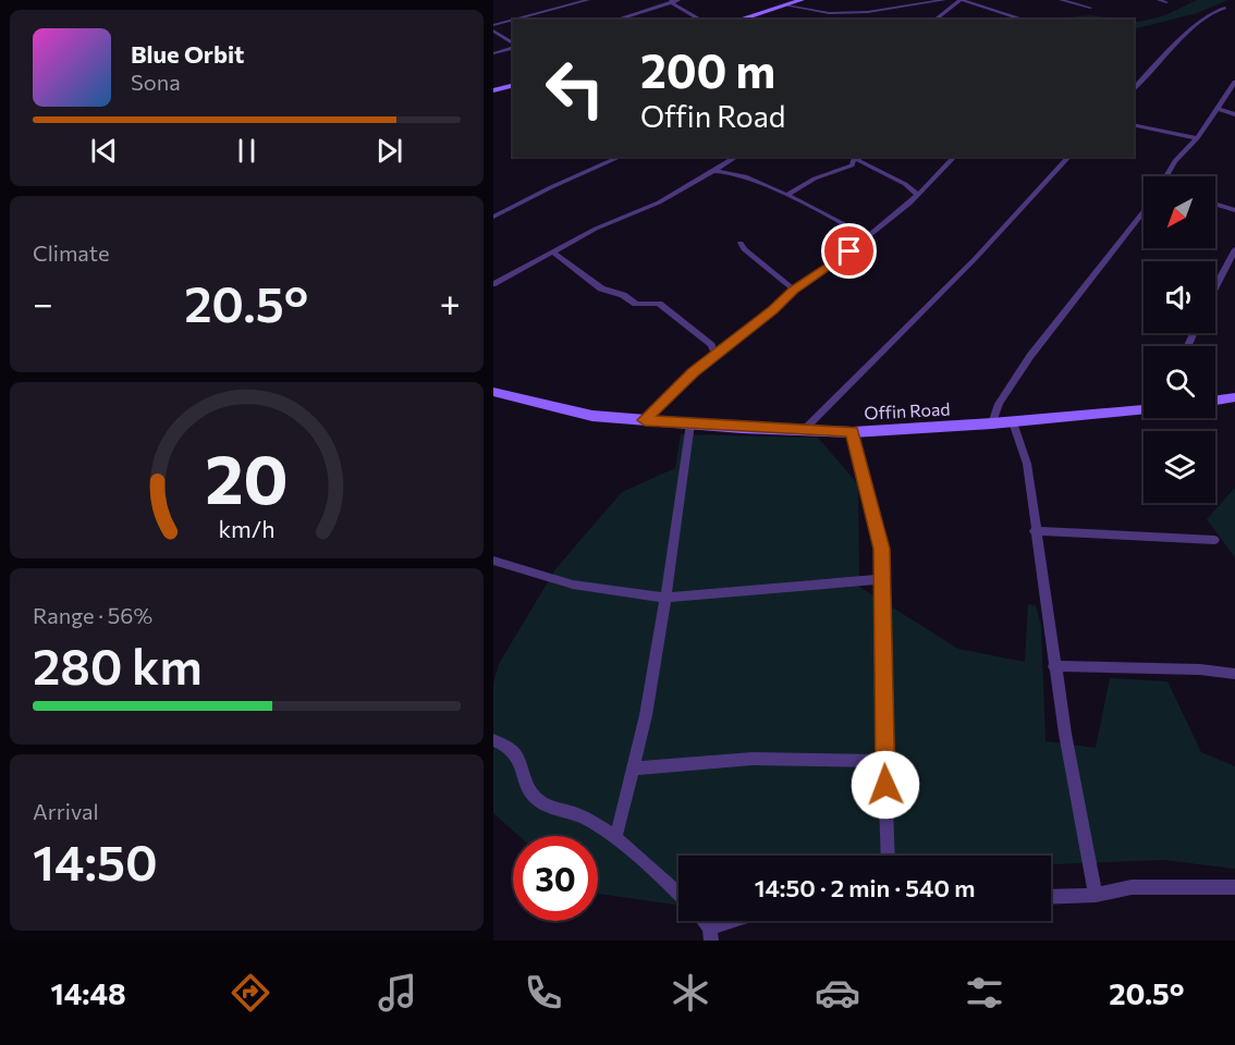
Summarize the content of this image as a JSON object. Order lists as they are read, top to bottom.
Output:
{
  "streets": {
    "street": ["Offin Road"]
  },
  "north": "bottom left",
  "page": {
    "turn": ["200 m", "Offin Road"],
    "song": ["Blue Orbit", "Sona"],
    "tile": [
      "Climate",
      ["Range · 56%", "280 km"],
      ["Arrival", "14:50"]
    ],
    "heat": ["−", "20.5°", "+"],
    "limit": "30",
    "trip": "14:50 · 2 min · 540 m",
    "tabs": ["14:48", "20.5°"],
    "gauge": ["20", "km/h"]
  }
}
